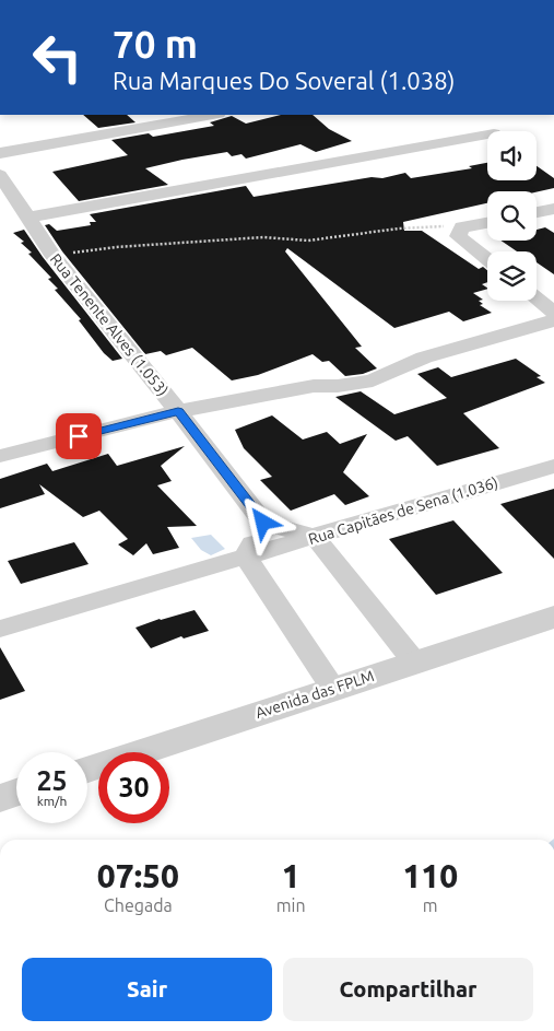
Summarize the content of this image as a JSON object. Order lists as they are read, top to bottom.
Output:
{
  "streets": {
    "street": ["Rua Tenente Alves (1.053)", "Rua Capitães de Sena (1.036)", "Avenida das FPLM"]
  },
  "page": {
    "turn": ["70 m", "Rua Marques Do Soveral (1.038)"],
    "speed": "25 km/h",
    "limit": "30",
    "eta": [
      "07:50",
      "Chegada",
      "1",
      "min",
      "110",
      "m"
    ],
    "buttons": ["Sair", "Compartilhar"]
  }
}
